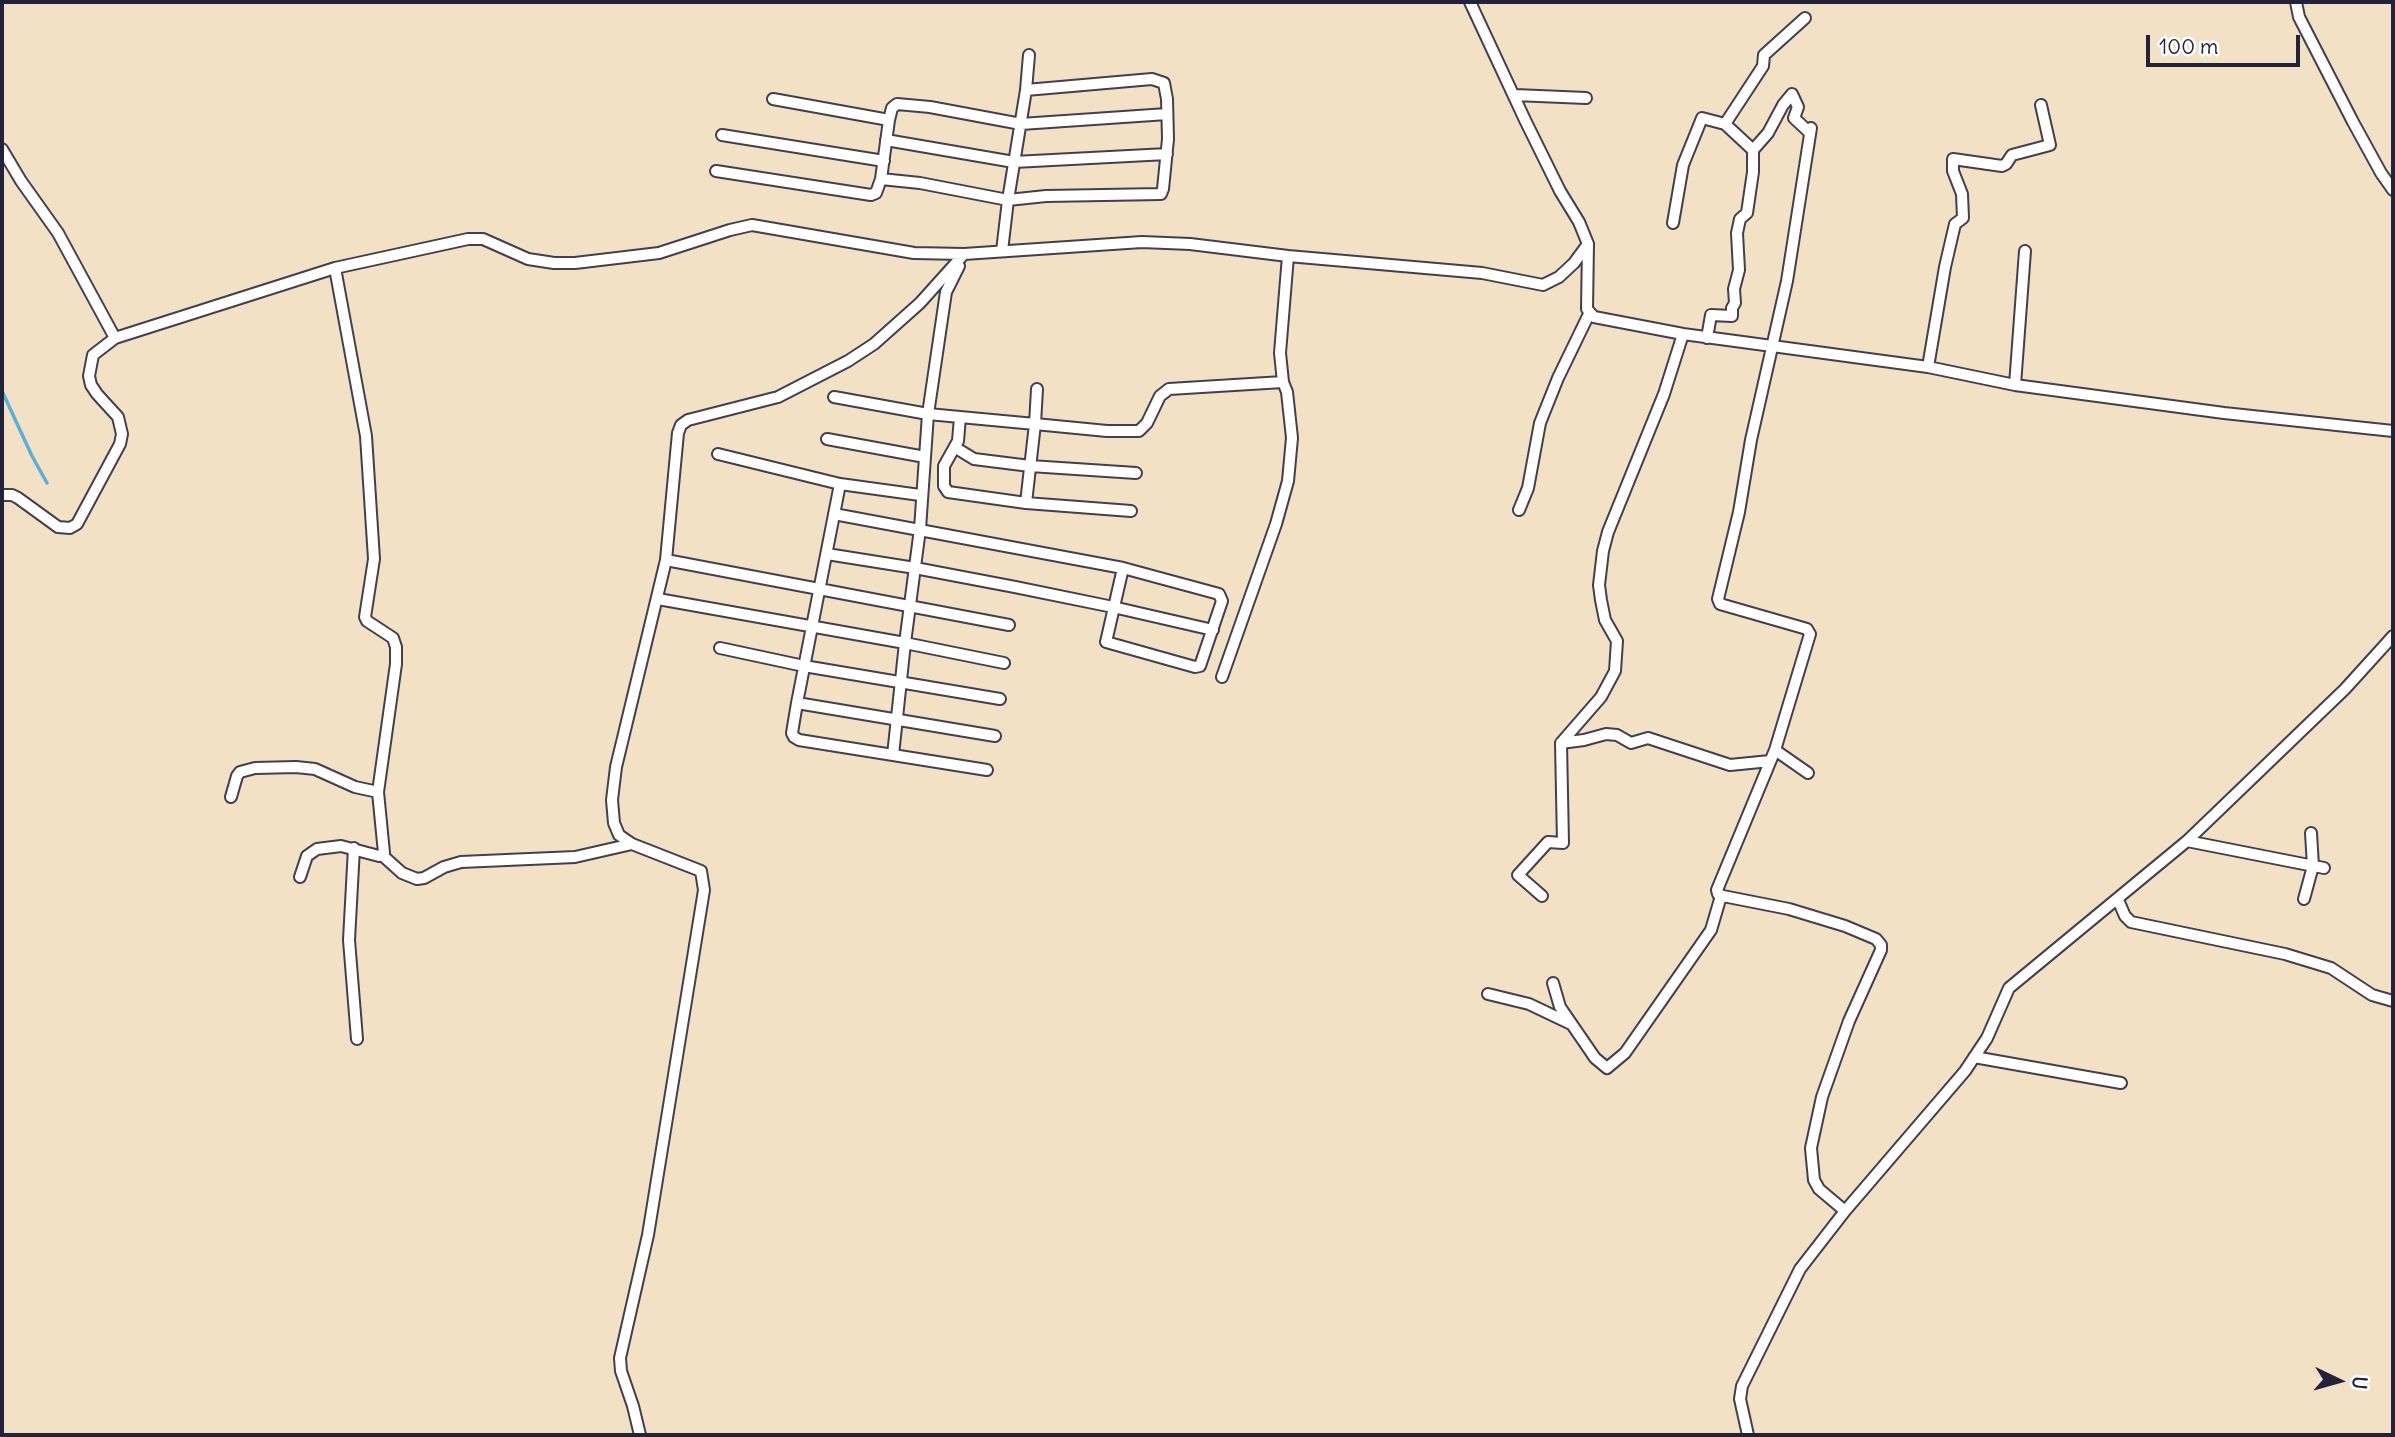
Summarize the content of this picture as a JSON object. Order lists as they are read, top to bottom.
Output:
{
  "scale_bar": "100 m",
  "north": "right"
}
